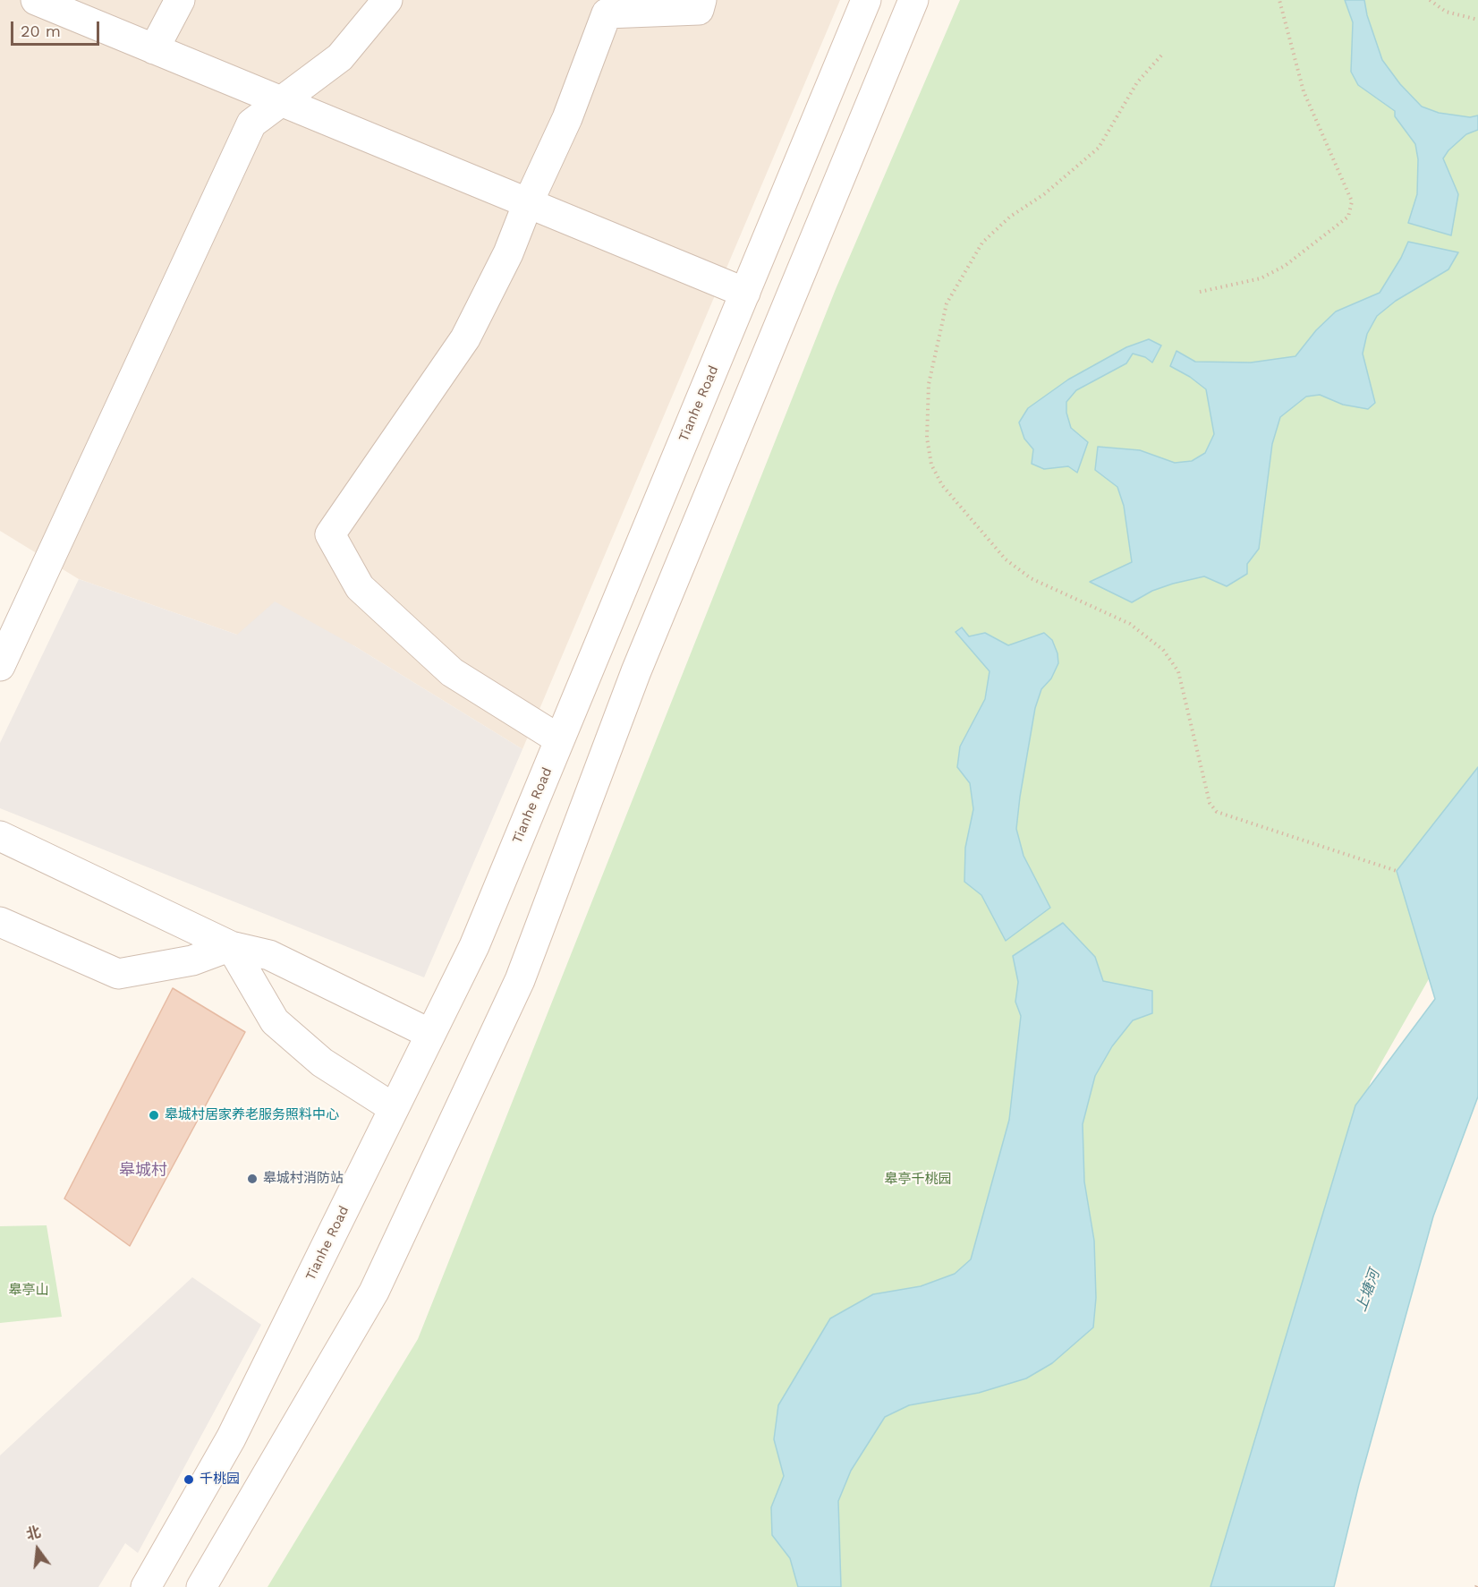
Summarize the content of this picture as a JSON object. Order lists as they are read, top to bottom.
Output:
{
  "streets": {
    "street": ["Tianhe Road"]
  },
  "districts": ["皋城村"],
  "water": ["上塘河"],
  "parks": ["皋亭千桃园", "皋亭山"],
  "places": ["皋城村居家养老服务照料中心", "皋城村消防站", "千桃园"],
  "scale_bar": "20 m",
  "north": "top"
}
